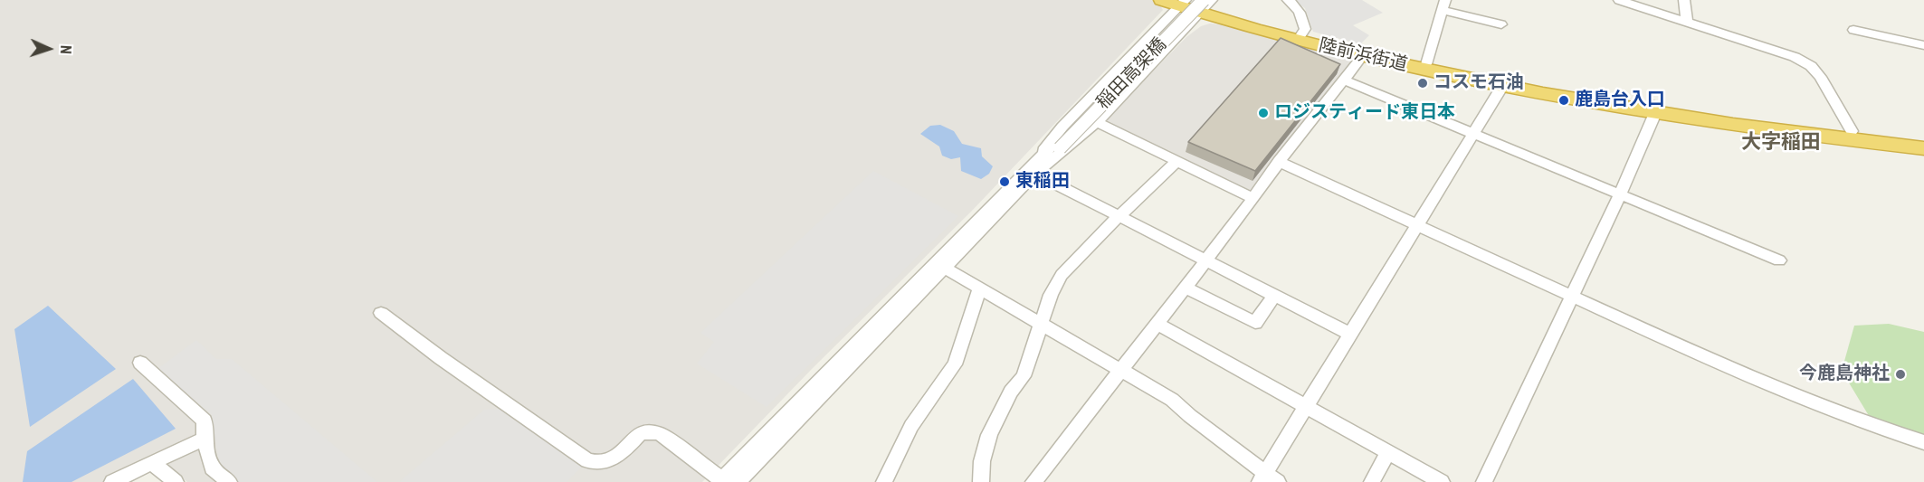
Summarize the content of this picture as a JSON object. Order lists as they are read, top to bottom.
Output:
{
  "streets": {
    "highway": ["陸前浜街道"],
    "street": ["稲田高架橋"]
  },
  "crossings": [
    ["陸前浜街道", "稲田高架橋"]
  ],
  "districts": ["大字稲田"],
  "places": [
    "コスモ石油",
    "鹿島台入口",
    "ロジスティード東日本",
    "東稲田",
    "今鹿島神社"
  ],
  "north": "right"
}
